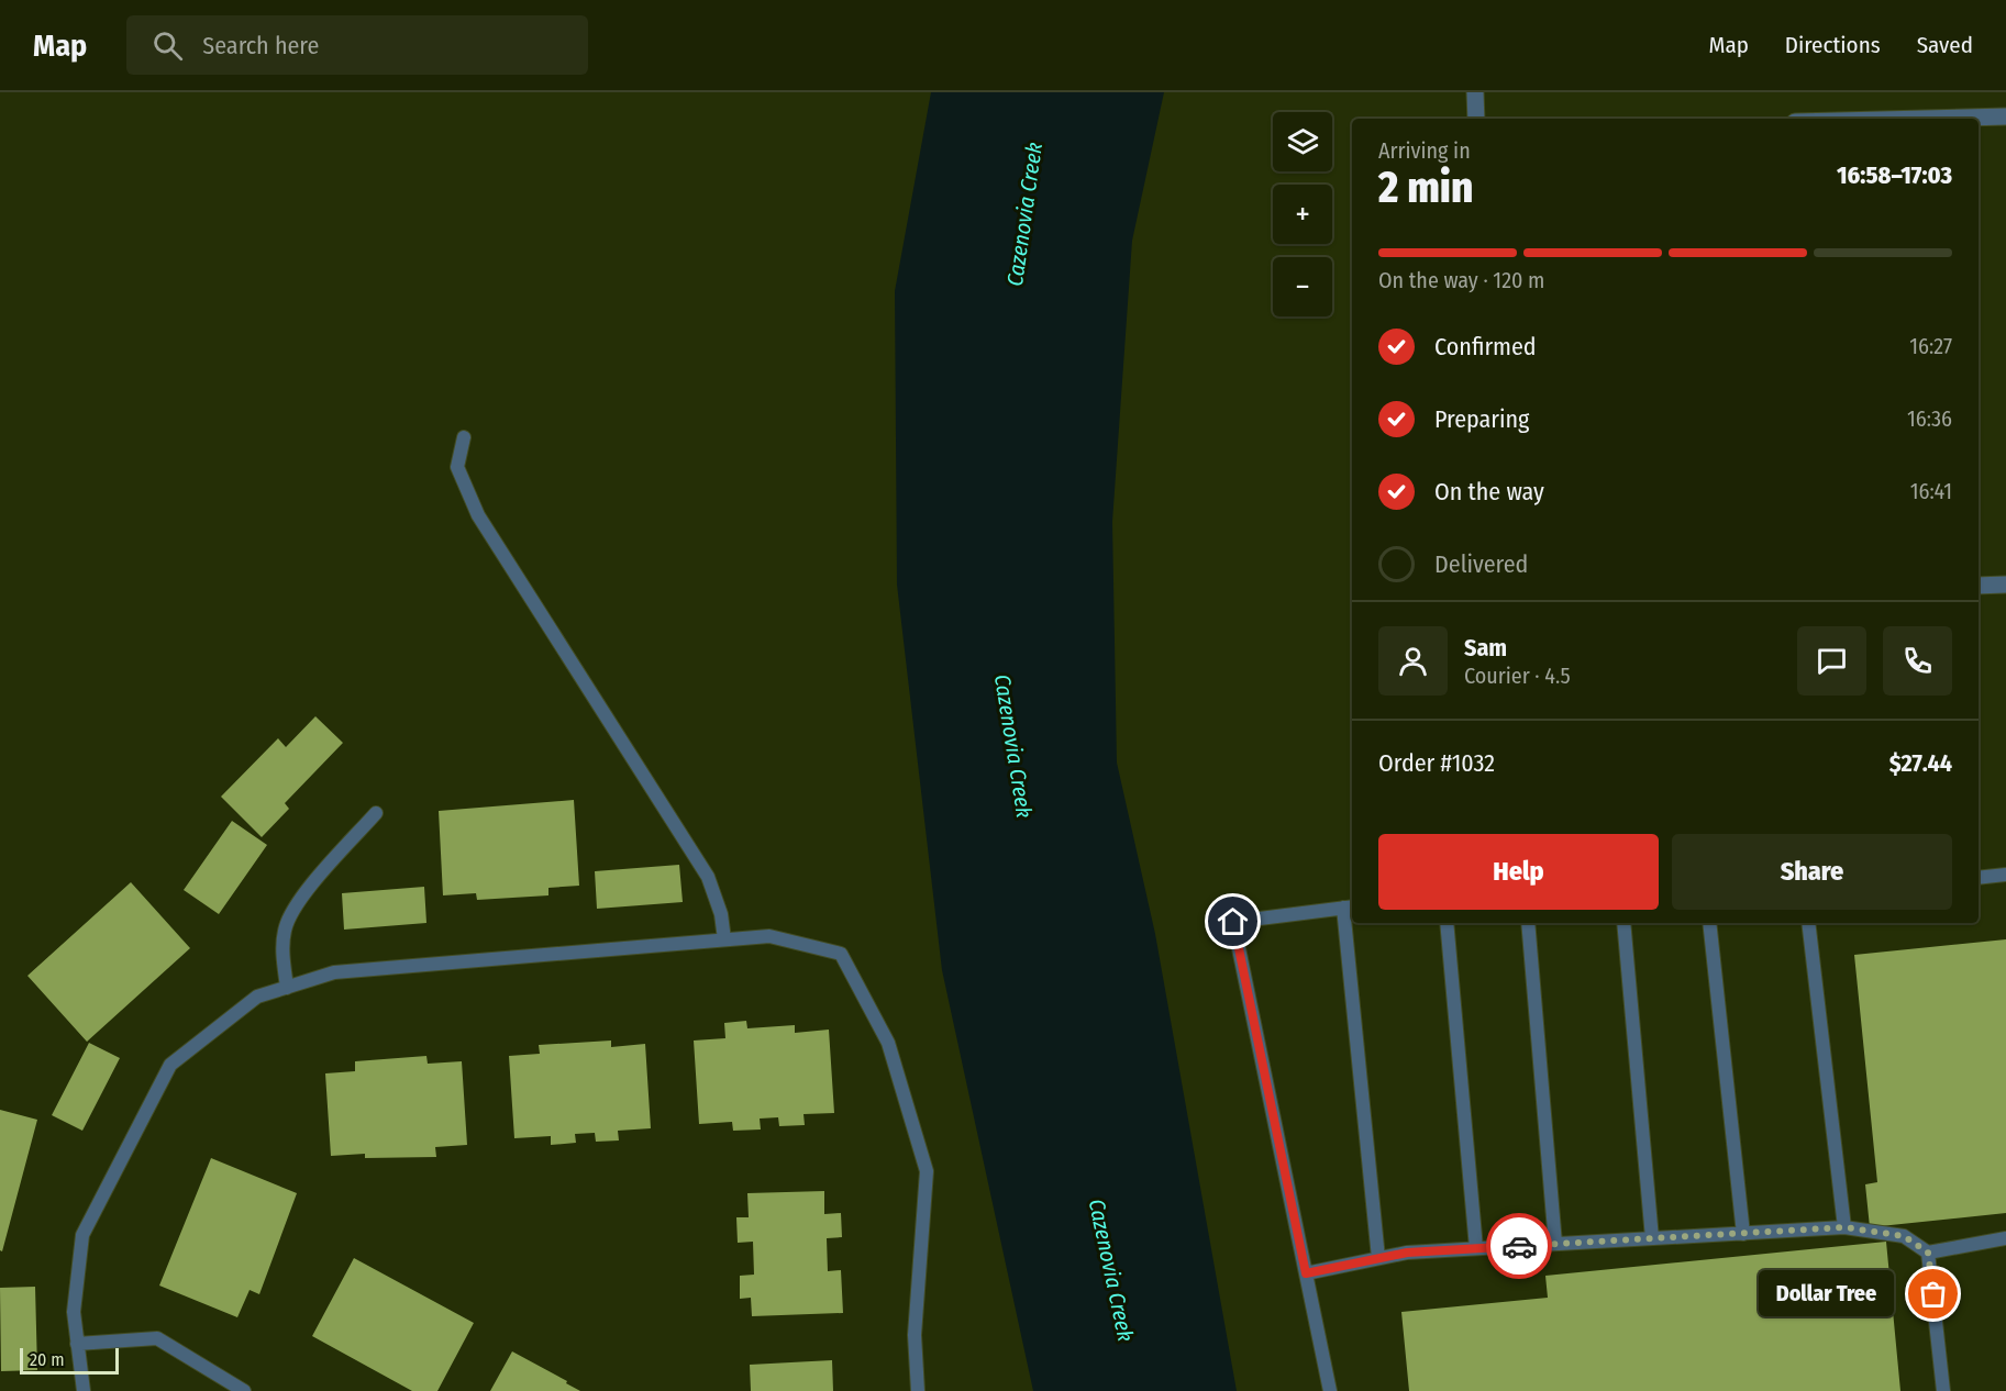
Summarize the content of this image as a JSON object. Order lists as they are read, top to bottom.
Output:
{
  "water": ["Cazenovia Creek"],
  "places": ["Dollar Tree"],
  "scale_bar": "20 m",
  "page": {
    "header": "Map",
    "search": "Search here",
    "nav": ["Map", "Directions", "Saved"],
    "map_buttons": ["+", "−"],
    "heading": ["2 min", "Arriving in", "16:58–17:03"],
    "panel": [
      "Sam",
      "Courier · 4.5",
      "Order #1032",
      "$27.44"
    ],
    "bar": "On the way · 120 m",
    "list": [
      ["Confirmed", "16:27"],
      ["Preparing", "16:36"],
      ["On the way", "16:41"],
      "Delivered"
    ],
    "buttons": ["Help", "Share"],
    "bubble": "Dollar Tree",
    "scale": "20 m"
  }
}
